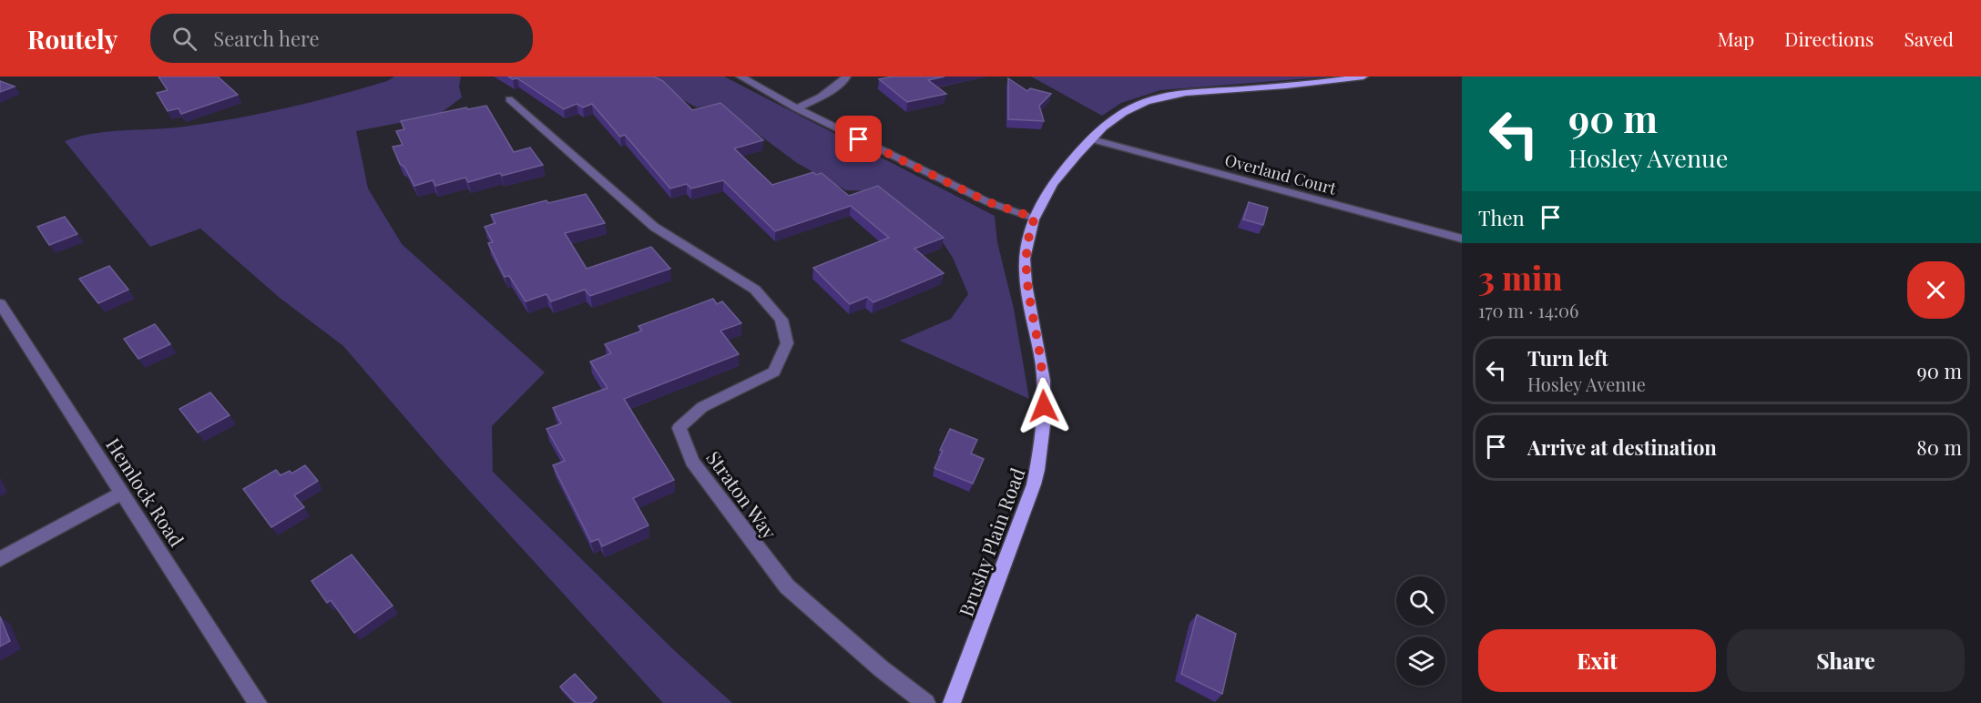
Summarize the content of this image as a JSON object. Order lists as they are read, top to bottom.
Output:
{
  "streets": {
    "main road": ["Brushy Plain Road"],
    "street": ["Overland Court", "Hemlock Road", "Straton Way"]
  },
  "crossings": [
    ["Overland Court", "Brushy Plain Road"]
  ],
  "page": {
    "header": "Routely",
    "search": "Search here",
    "nav": ["Map", "Directions", "Saved"],
    "turn": ["90 m", "Hosley Avenue"],
    "then": "Then",
    "heading": ["3 min", "170 m · 14:06"],
    "list": [
      {
        "name": "Turn left",
        "note": "Hosley Avenue",
        "value": "90 m"
      },
      {
        "name": "Arrive at destination",
        "value": "80 m"
      }
    ],
    "buttons": ["Exit", "Share"]
  }
}
